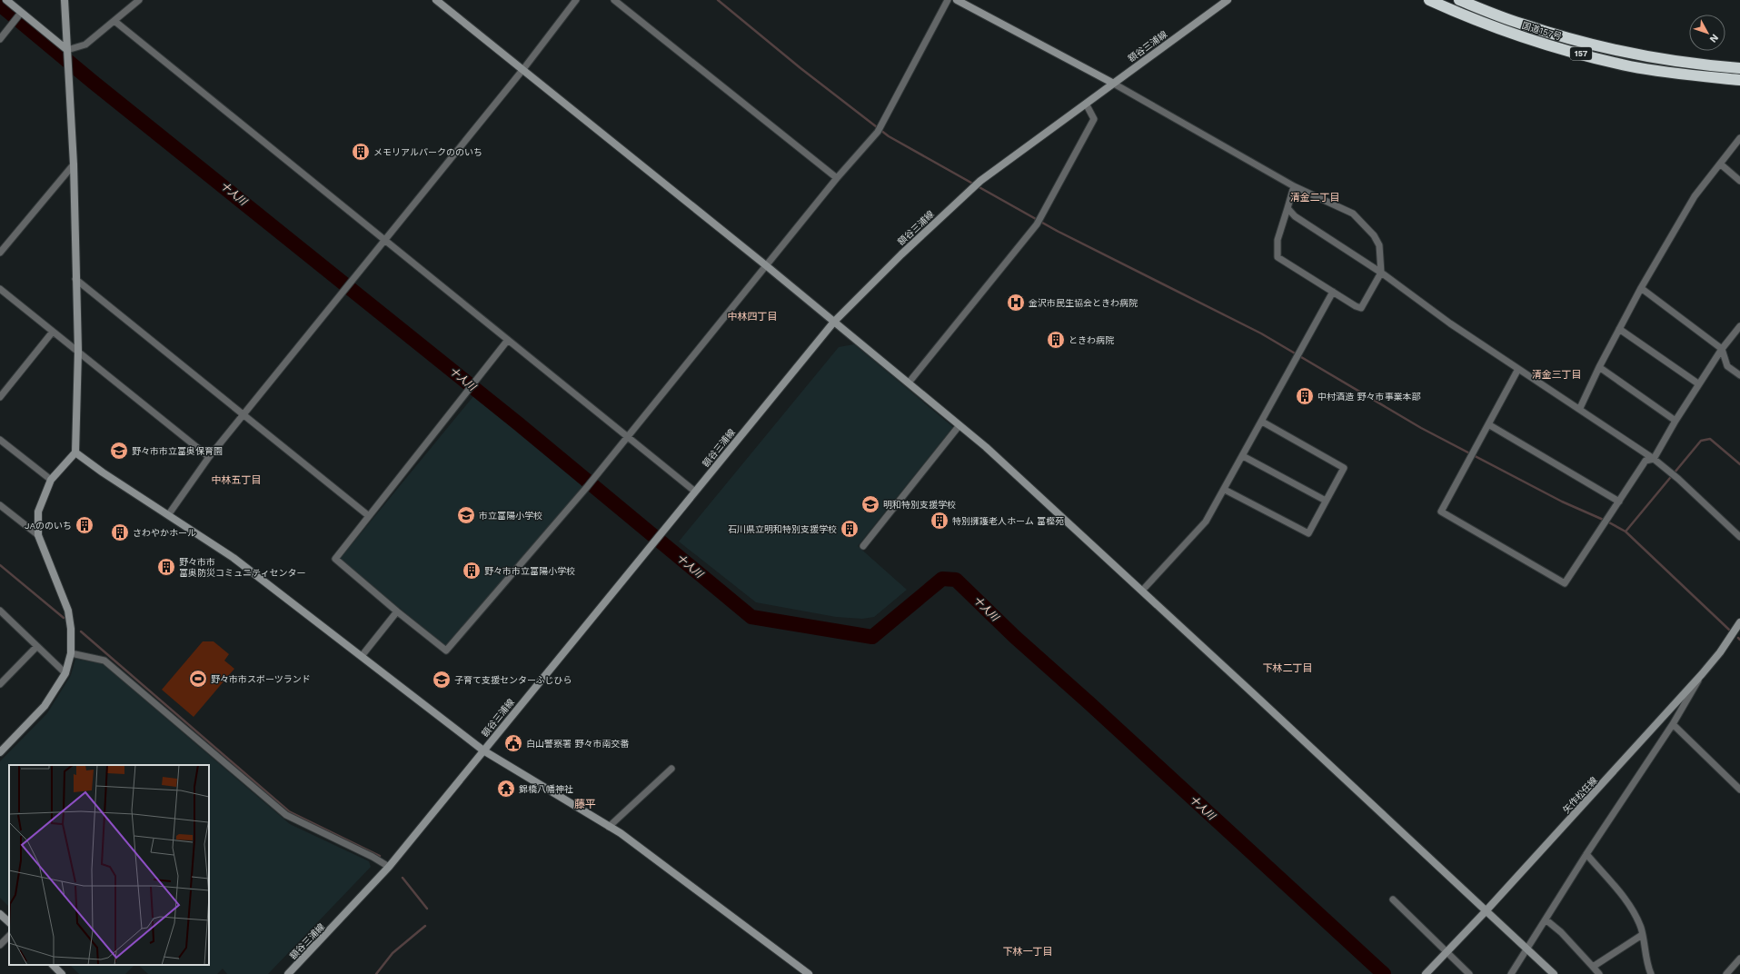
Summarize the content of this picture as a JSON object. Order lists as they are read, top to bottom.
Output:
{
  "streets": {
    "highway": ["国道157号", "157"],
    "street": ["額谷三浦線", "矢作松任線"]
  },
  "districts": [
    "清金二丁目",
    "中林四丁目",
    "清金三丁目",
    "中林五丁目",
    "下林二丁目",
    "藤平",
    "下林一丁目"
  ],
  "water": ["十人川"],
  "places": {
    "building": [
      "メモリアルパークののいち",
      "ときわ病院",
      "中村酒造 野々市事業本部",
      "特別擁護老人ホーム 富樫苑",
      "JAののいち",
      "石川県立明和特別支援学校",
      "さわやかホール",
      "野々市市 富奥防災コミュニティセンター",
      "野々市市立富陽小学校"
    ],
    "hospital": ["金沢市民生協会ときわ病院"],
    "school or university": [
      "野々市市立富奥保育園",
      "明和特別支援学校",
      "市立富陽小学校",
      "子育て支援センターふじひら"
    ],
    "sports": ["野々市市スポーツランド"],
    "public building": ["白山警察署 野々市南交番"],
    "temple": ["錦橋八幡神社"]
  },
  "north": "bottom right"
}
